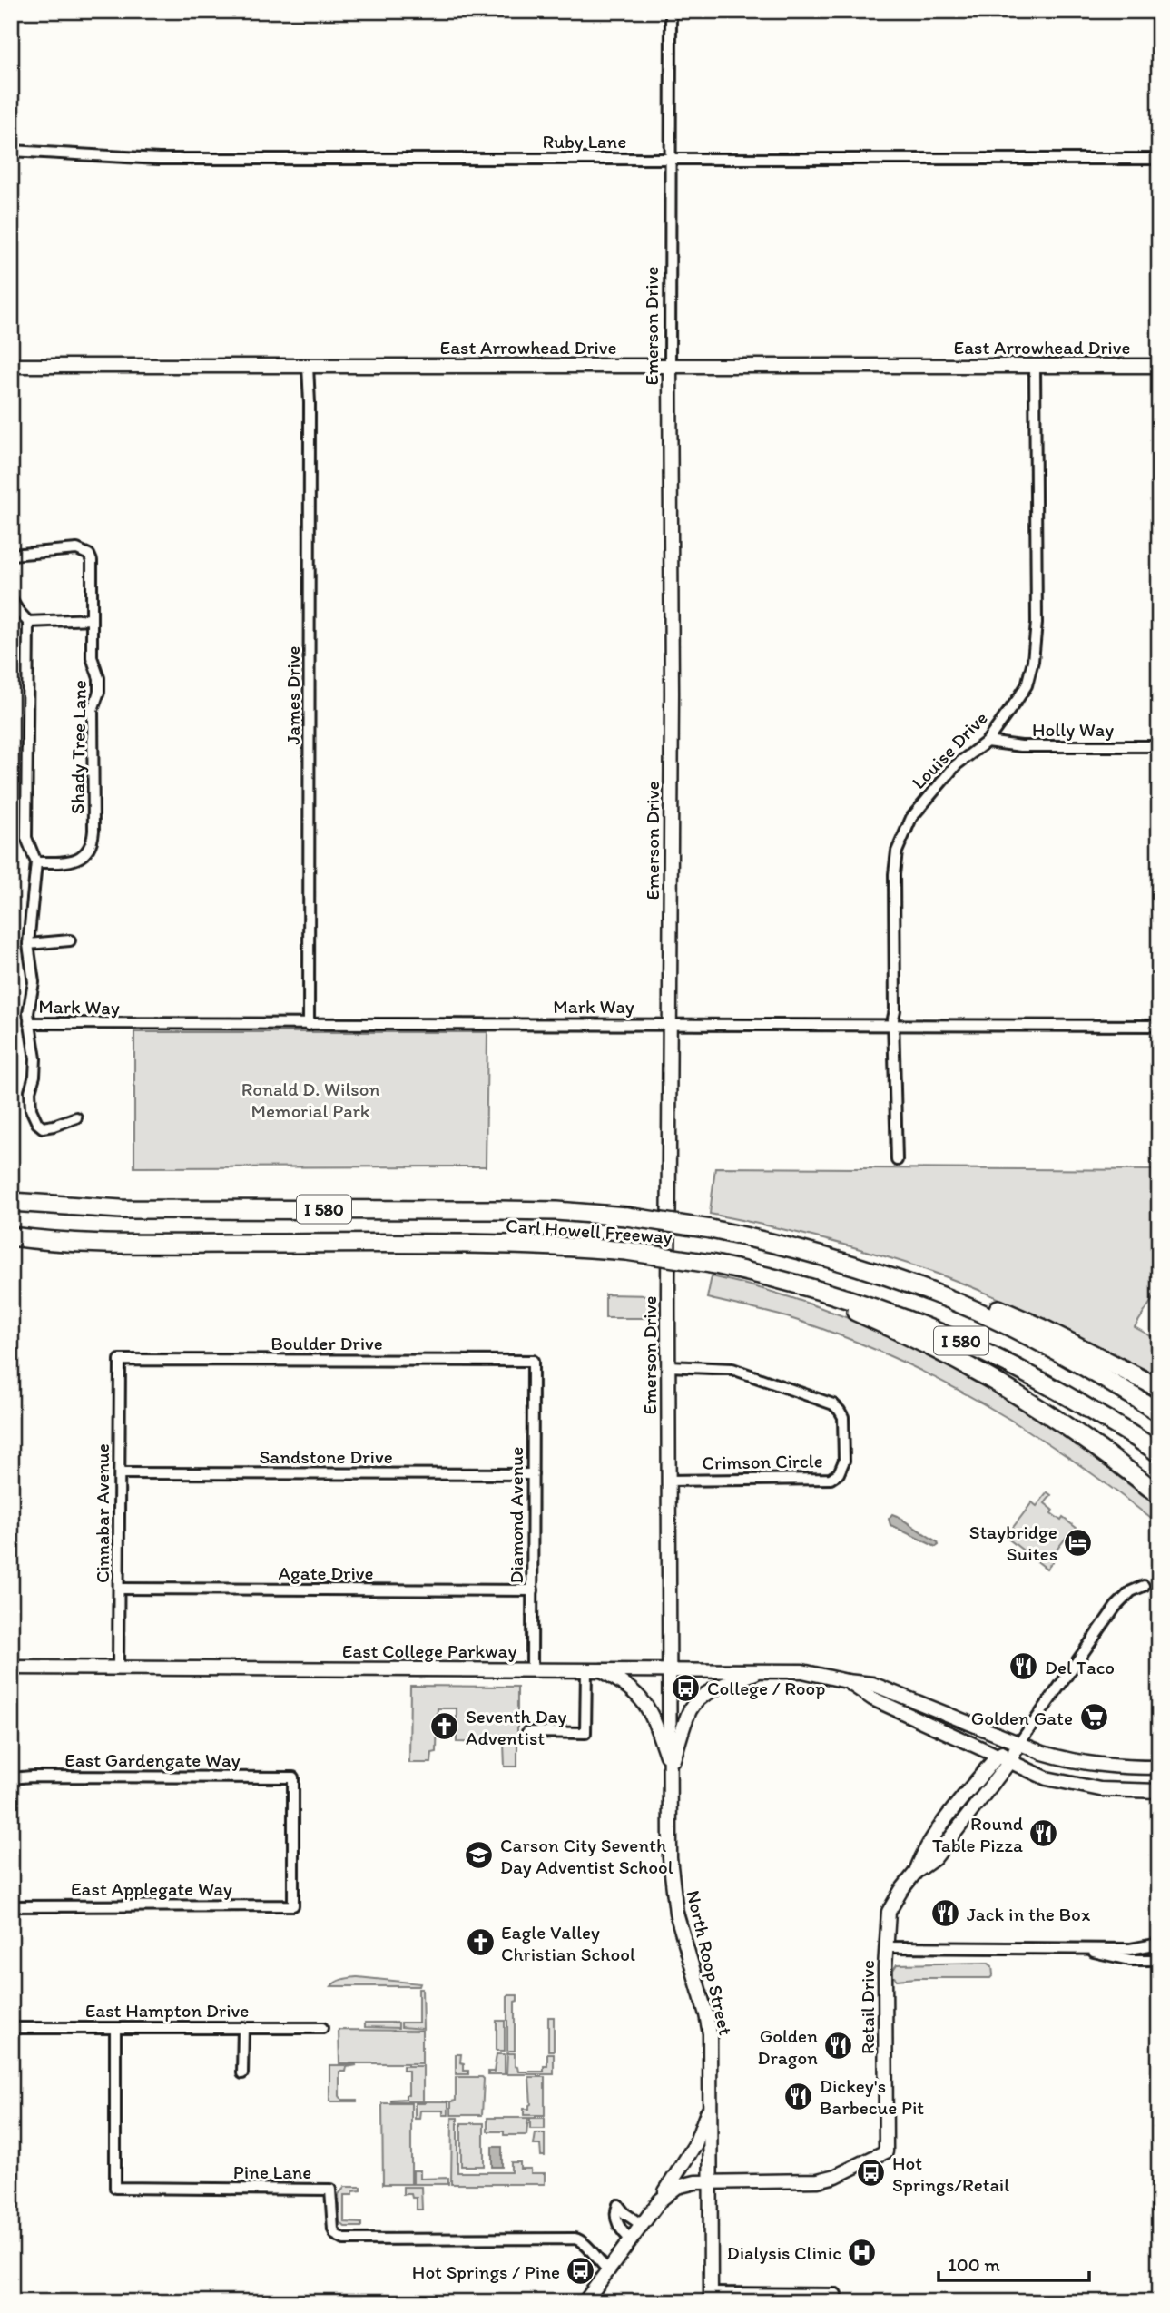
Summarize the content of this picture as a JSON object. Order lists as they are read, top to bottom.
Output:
{
  "streets": {
    "highway": ["I 580", "Carl Howell Freeway"],
    "street": [
      "Ruby Lane",
      "Emerson Drive",
      "East Arrowhead Drive",
      "James Drive",
      "Holly Way",
      "Shady Tree Lane",
      "Louise Drive",
      "Mark Way",
      "Boulder Drive",
      "Sandstone Drive",
      "Crimson Circle",
      "Cinnabar Avenue",
      "Diamond Avenue",
      "Agate Drive",
      "East College Parkway",
      "East Gardengate Way",
      "East Applegate Way",
      "North Roop Street",
      "Retail Drive",
      "East Hampton Drive",
      "Pine Lane"
    ]
  },
  "crossings": [
    ["Ruby Lane", "Emerson Drive"],
    ["Emerson Drive", "East Arrowhead Drive"],
    ["Emerson Drive", "Mark Way"],
    ["Emerson Drive", "Crimson Circle"],
    ["Emerson Drive", "East College Parkway"],
    ["Emerson Drive", "North Roop Street"],
    ["East Arrowhead Drive", "James Drive"],
    ["East Arrowhead Drive", "Louise Drive"],
    ["James Drive", "Mark Way"],
    ["Holly Way", "Louise Drive"],
    ["Louise Drive", "Mark Way"],
    ["Boulder Drive", "Cinnabar Avenue"],
    ["Boulder Drive", "Diamond Avenue"],
    ["Sandstone Drive", "Cinnabar Avenue"],
    ["Sandstone Drive", "Diamond Avenue"],
    ["Cinnabar Avenue", "Agate Drive"],
    ["Cinnabar Avenue", "East College Parkway"],
    ["Diamond Avenue", "Agate Drive"],
    ["Diamond Avenue", "East College Parkway"],
    ["East College Parkway", "North Roop Street"],
    ["East College Parkway", "Retail Drive"],
    ["East Gardengate Way", "East Applegate Way"],
    ["North Roop Street", "Retail Drive"],
    ["East Hampton Drive", "Pine Lane"]
  ],
  "parks": ["Ronald D. Wilson Memorial Park"],
  "places": {
    "hotel": ["Staybridge Suites"],
    "restaurant": [
      "Del Taco",
      "Round Table Pizza",
      "Jack in the Box",
      "Golden Dragon",
      "Dickey's Barbecue Pit"
    ],
    "bus stop": ["College / Roop", "Hot Springs/Retail", "Hot Springs / Pine"],
    "supermarket": ["Golden Gate"],
    "church": ["Seventh Day Adventist", "Eagle Valley Christian School"],
    "school or university": ["Carson City Seventh Day Adventist School"],
    "hospital": ["Dialysis Clinic"]
  },
  "scale_bar": "100 m"
}
